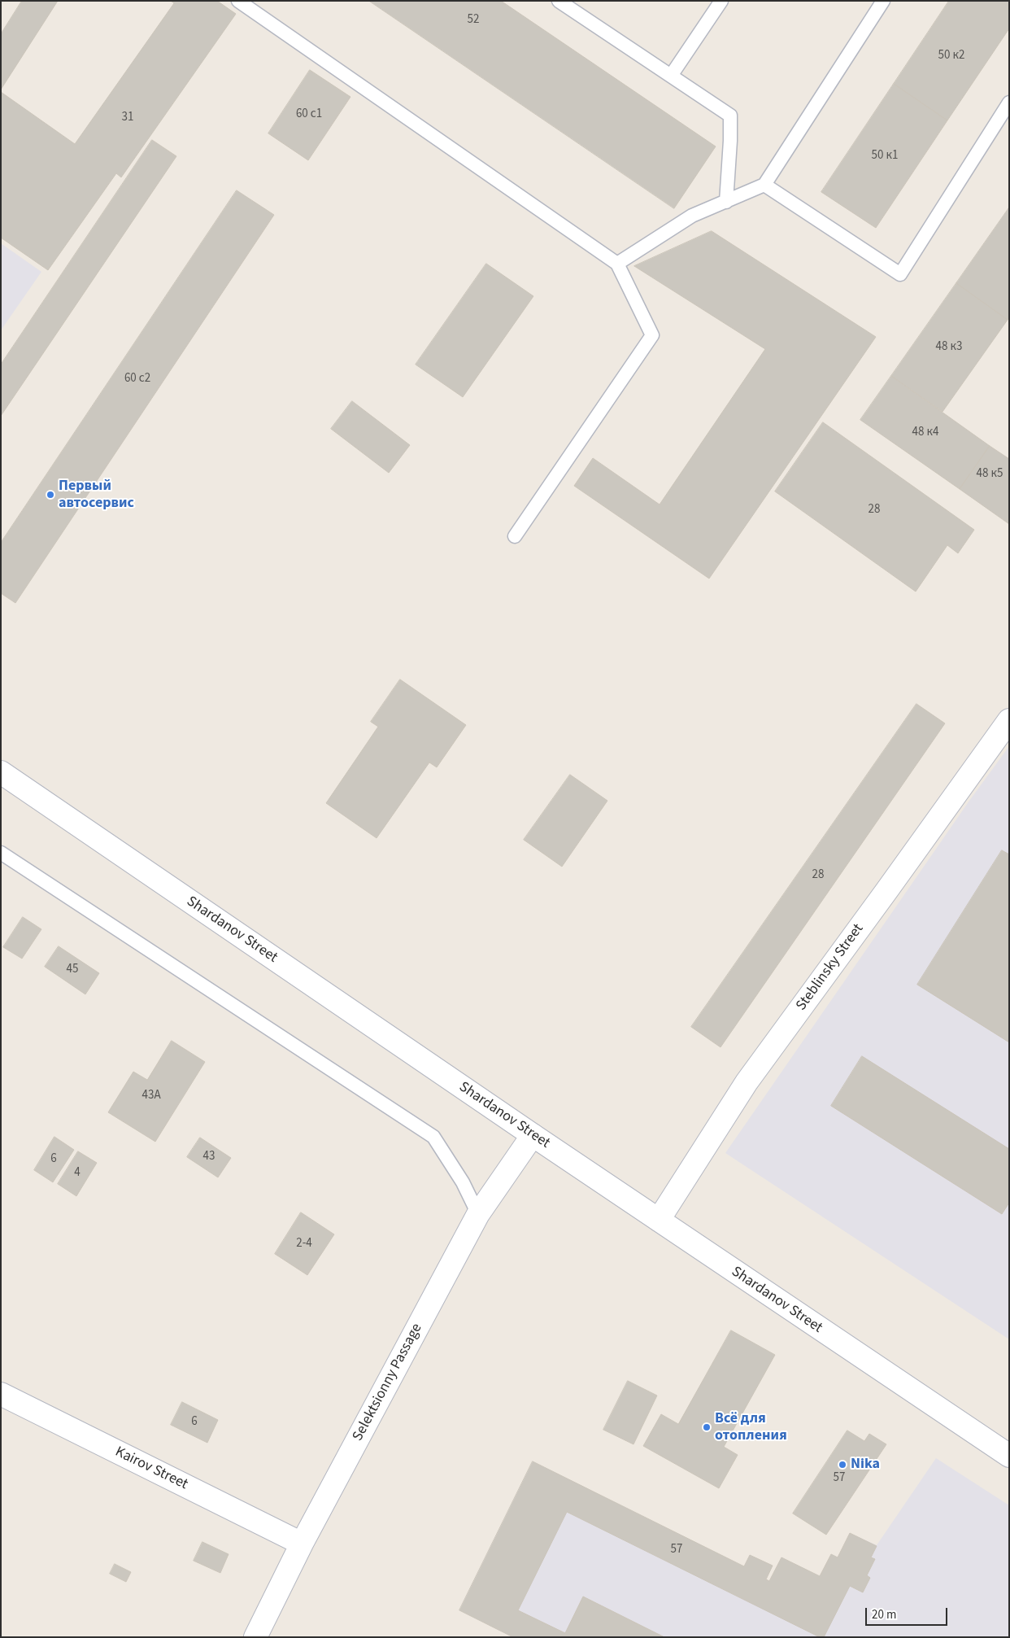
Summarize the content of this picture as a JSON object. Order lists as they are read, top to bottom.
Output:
{
  "streets": {
    "street": [
      "Shardanov Street",
      "Steblinsky Street",
      "Selektsionny Passage",
      "Kairov Street"
    ]
  },
  "crossings": [
    ["Shardanov Street", "Steblinsky Street"],
    ["Shardanov Street", "Selektsionny Passage"],
    ["Selektsionny Passage", "Kairov Street"]
  ],
  "places": ["Первый автосервис", "Всё для отопления", "Nika"],
  "house_numbers": [
    "52",
    "50 к2",
    "60 с1",
    "31",
    "50 к1",
    "48 к3",
    "60 с2",
    "48 к4",
    "48 к5",
    "28",
    "28",
    "45",
    "43А",
    "43",
    "6",
    "4",
    "2-4",
    "6",
    "57",
    "57"
  ],
  "scale_bar": "20 m"
}
